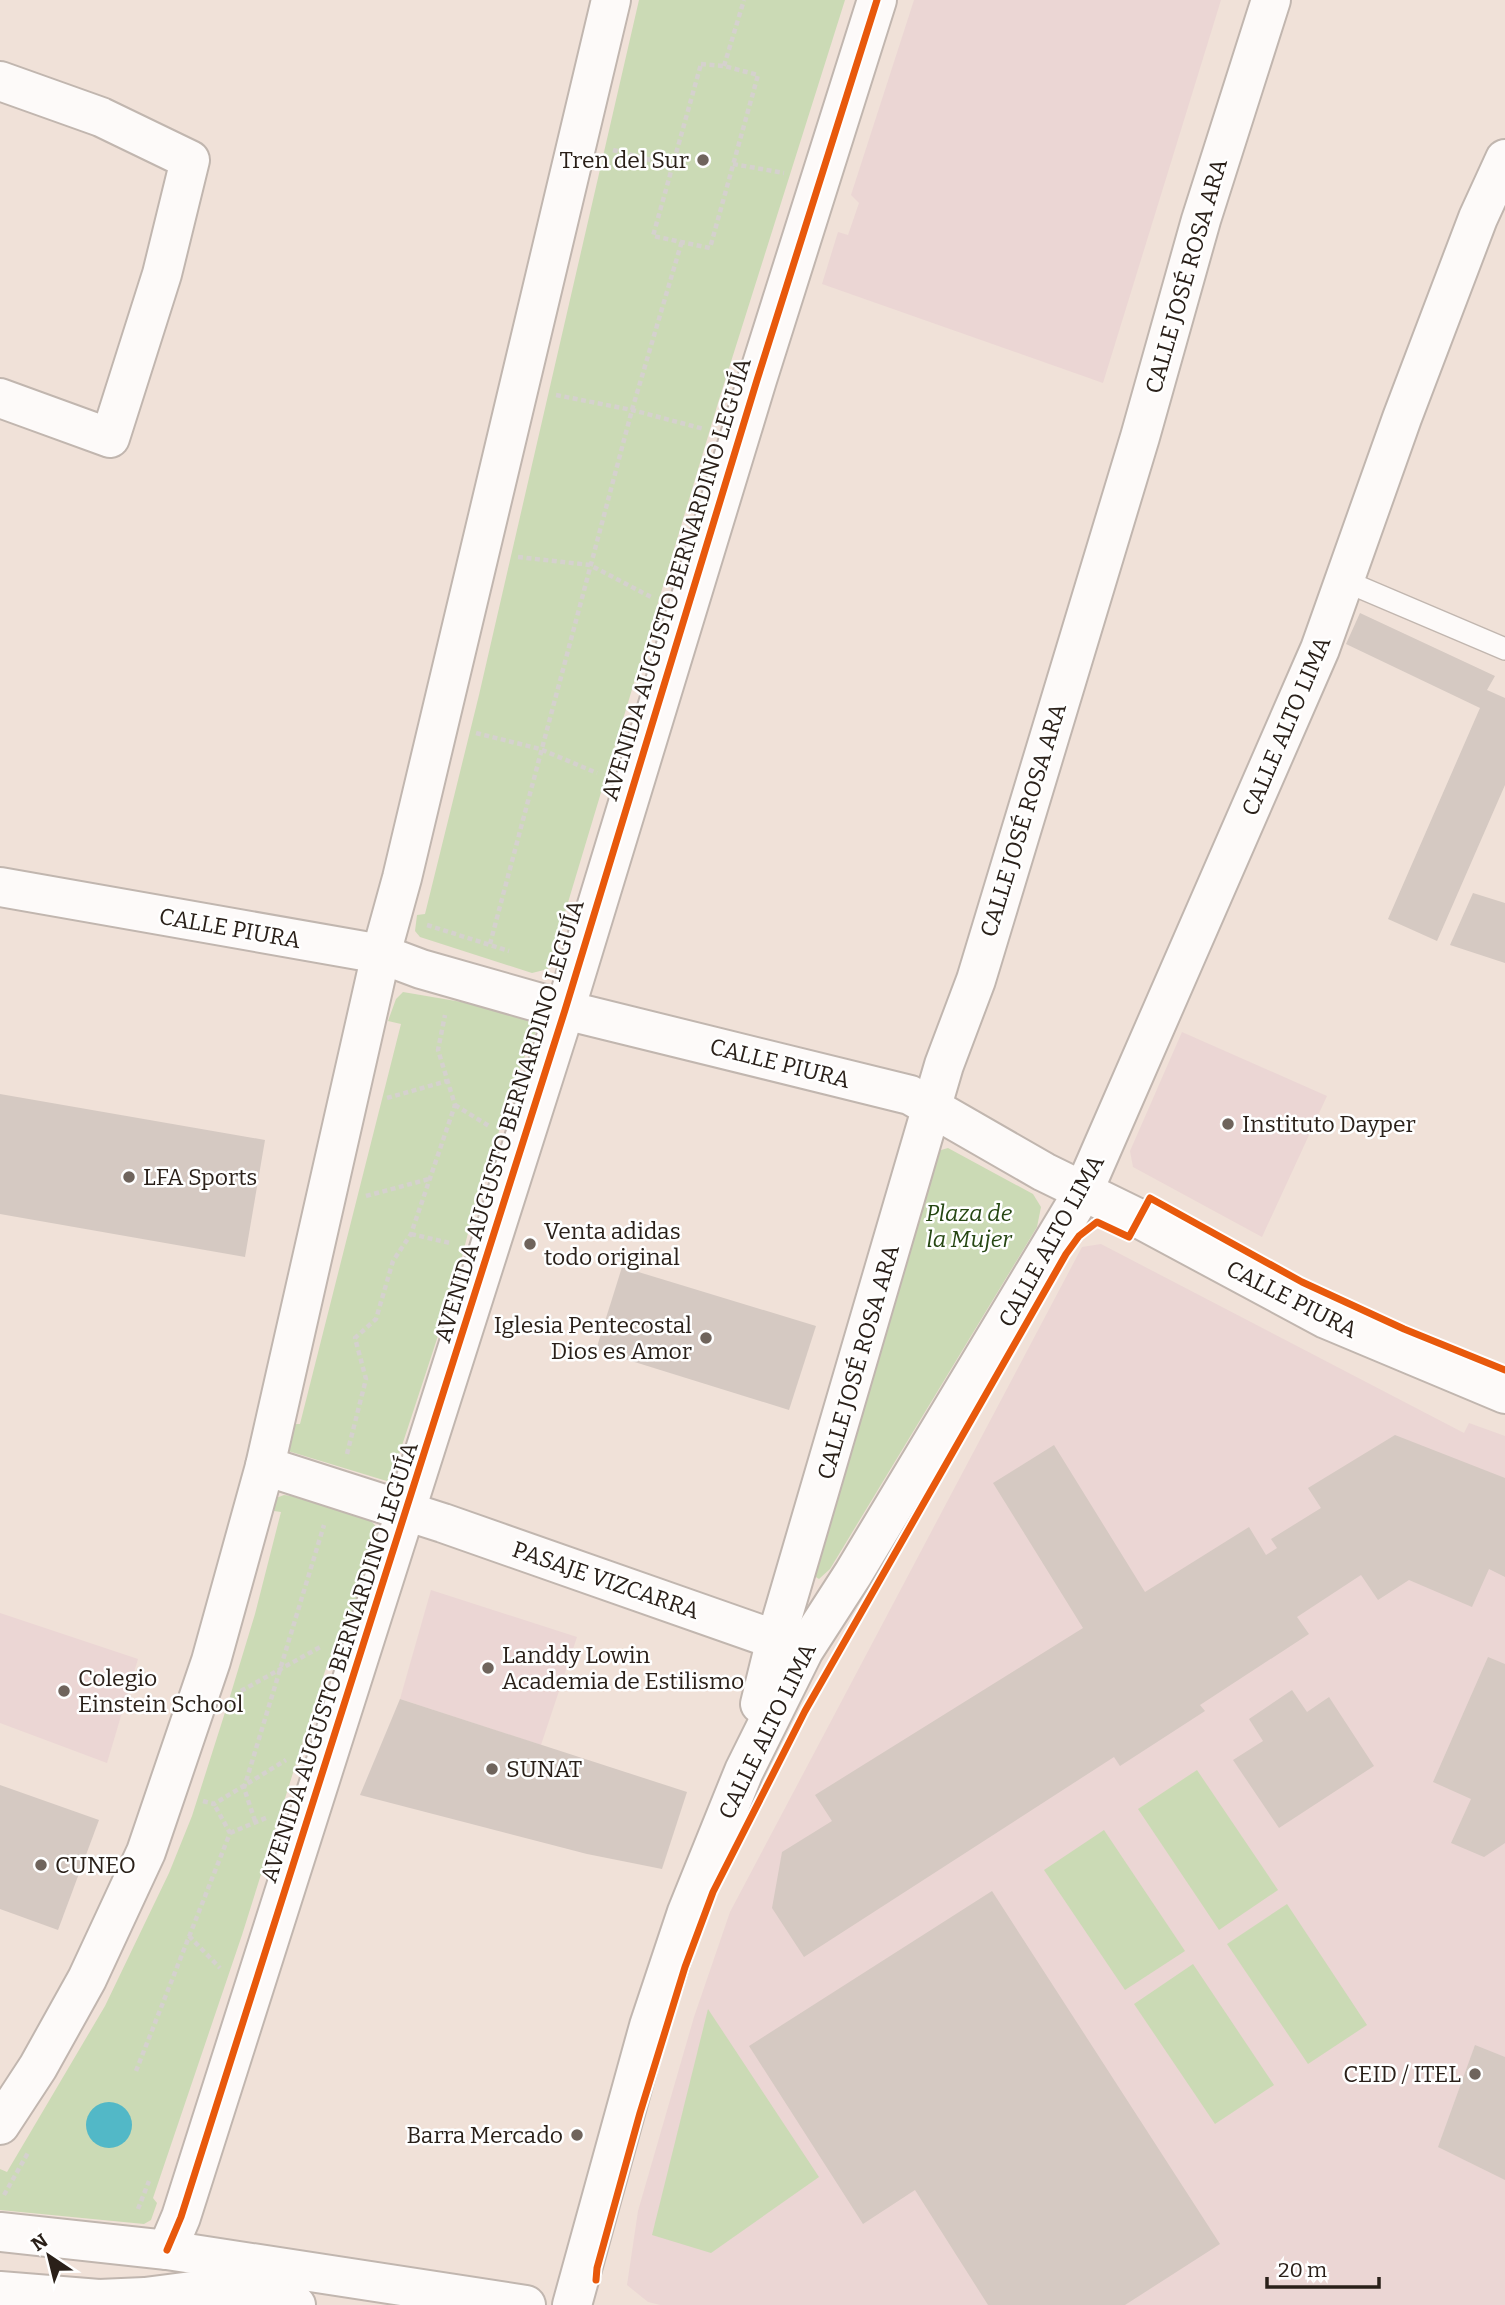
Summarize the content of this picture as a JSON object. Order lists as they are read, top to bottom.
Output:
{
  "streets": {
    "street": [
      "CALLE JOSÉ ROSA ARA",
      "AVENIDA AUGUSTO BERNARDINO LEGUÍA",
      "CALLE ALTO LIMA",
      "CALLE PIURA",
      "PASAJE VIZCARRA"
    ]
  },
  "crossings": [
    ["CALLE JOSÉ ROSA ARA", "CALLE ALTO LIMA"],
    ["CALLE JOSÉ ROSA ARA", "CALLE PIURA"],
    ["CALLE JOSÉ ROSA ARA", "PASAJE VIZCARRA"],
    ["AVENIDA AUGUSTO BERNARDINO LEGUÍA", "CALLE PIURA"],
    ["AVENIDA AUGUSTO BERNARDINO LEGUÍA", "PASAJE VIZCARRA"],
    ["CALLE ALTO LIMA", "CALLE PIURA"],
    ["CALLE ALTO LIMA", "PASAJE VIZCARRA"]
  ],
  "parks": ["Plaza de la Mujer"],
  "places": [
    "Tren del Sur",
    "Instituto Dayper",
    "LFA Sports",
    "Venta adidas todo original",
    "Iglesia Pentecostal Dios es Amor",
    "Landdy Lowin Academia de Estilismo",
    "Colegio Einstein School",
    "SUNAT",
    "CUNEO",
    "CEID / ITEL",
    "Barra Mercado"
  ],
  "scale_bar": "20 m",
  "north": "top left"
}
